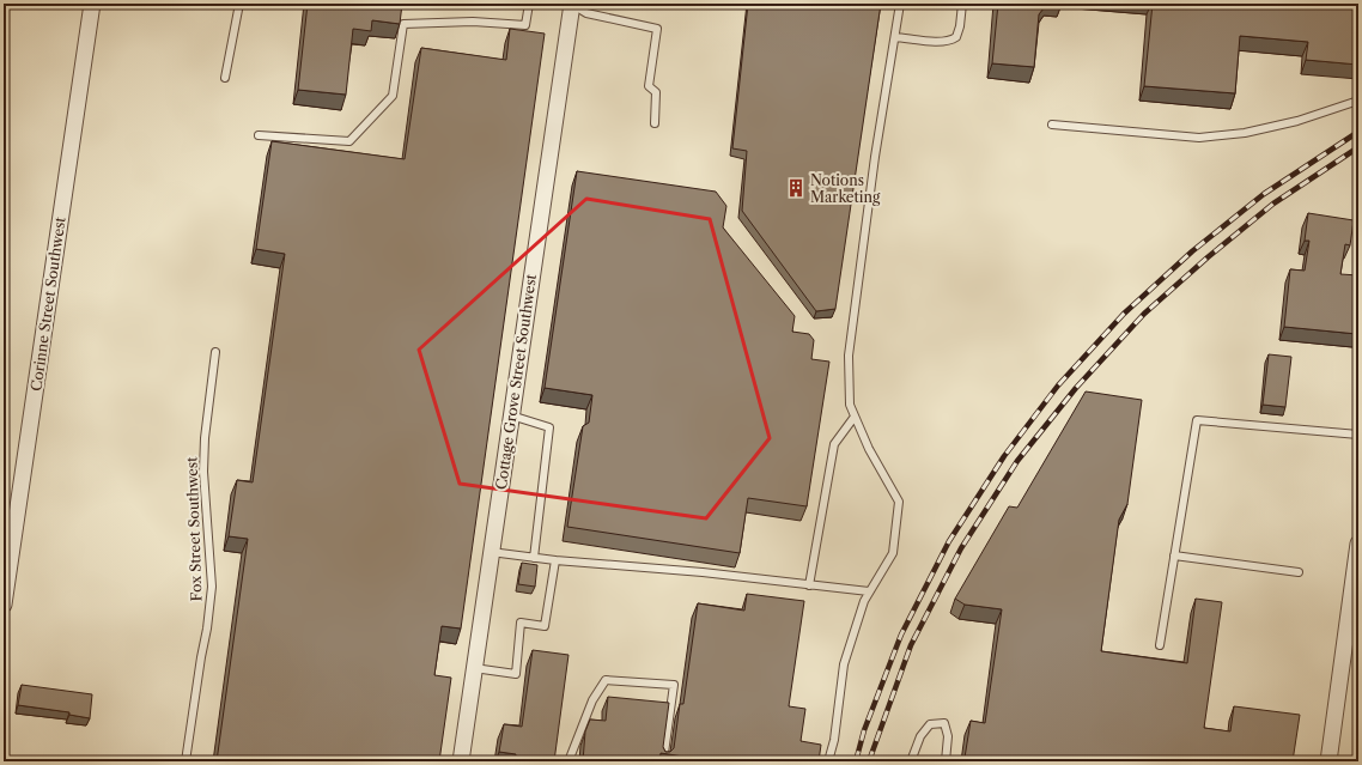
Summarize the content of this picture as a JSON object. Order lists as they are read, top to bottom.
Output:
{
  "streets": {
    "street": ["Corinne Street Southwest", "Cottage Grove Street Southwest"],
    "lane": ["Fox Street Southwest"]
  },
  "places": {
    "building": ["Notions Marketing"]
  }
}
